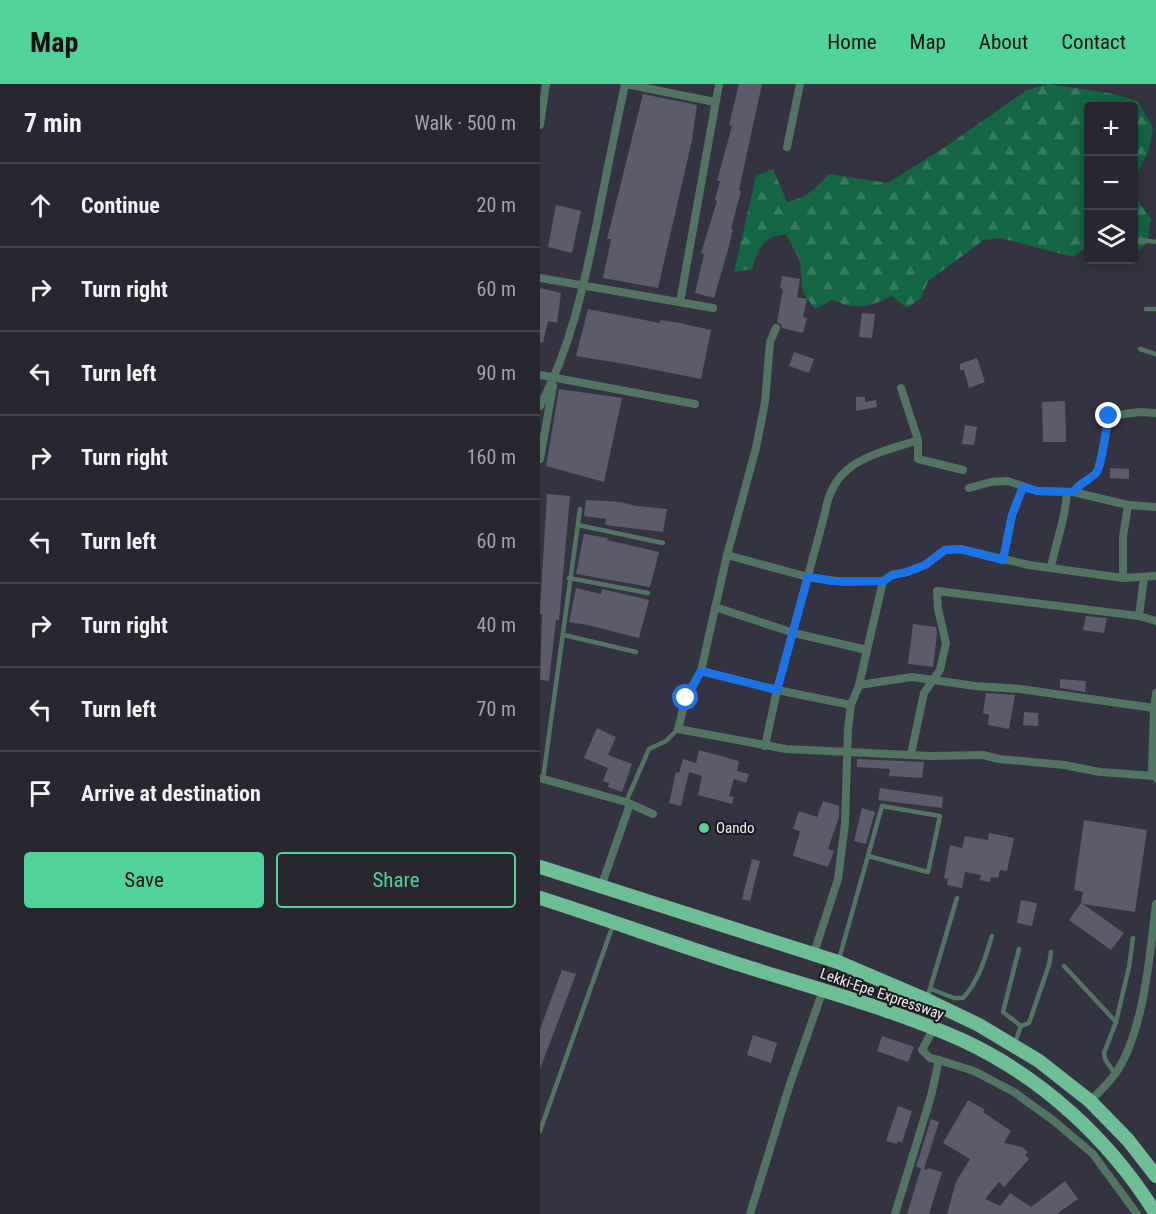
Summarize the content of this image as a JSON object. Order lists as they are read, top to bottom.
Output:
{
  "streets": {
    "highway": ["Lekki-Epe Expressway"]
  },
  "places": ["Oando"],
  "page": {
    "header": "Map",
    "nav": [
      "Home",
      "Map",
      "About",
      "Contact"
    ],
    "heading": ["7 min", "Walk · 500 m"],
    "map_buttons": ["+", "−"],
    "list": [
      ["Continue", "20 m"],
      ["Turn right", "60 m"],
      ["Turn left", "90 m"],
      ["Turn right", "160 m"],
      ["Turn left", "60 m"],
      ["Turn right", "40 m"],
      ["Turn left", "70 m"],
      "Arrive at destination"
    ],
    "buttons": ["Save", "Share"]
  }
}
